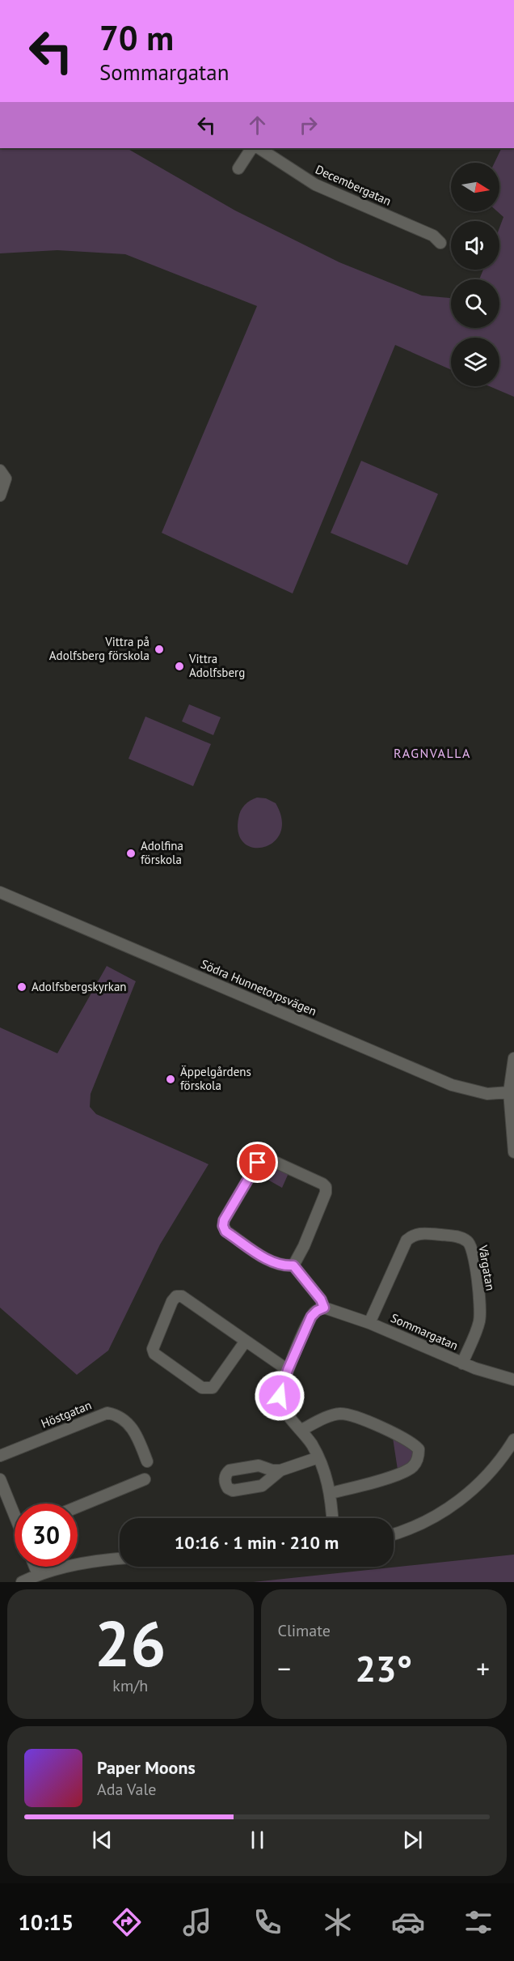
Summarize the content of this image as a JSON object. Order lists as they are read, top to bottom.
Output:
{
  "streets": {
    "street": [
      "Decembergatan",
      "Södra Hunnetorpsvägen",
      "Vårgatan",
      "Sommargatan",
      "Höstgatan"
    ]
  },
  "crossings": [
    ["Vårgatan", "Sommargatan"]
  ],
  "districts": ["RAGNVALLA"],
  "places": [
    "Vittra på Adolfsberg förskola",
    "Vittra Adolfsberg",
    "Adolfina förskola",
    "Adolfsbergskyrkan",
    "Äppelgårdens förskola"
  ],
  "north": "right",
  "page": {
    "turn": ["70 m", "Sommargatan"],
    "limit": "30",
    "trip": "10:16 · 1 min · 210 m",
    "tile": [
      ["26", "km/h"],
      "Climate"
    ],
    "heat": ["−", "23°", "+"],
    "song": ["Paper Moons", "Ada Vale"],
    "tabs": "10:15"
  }
}
